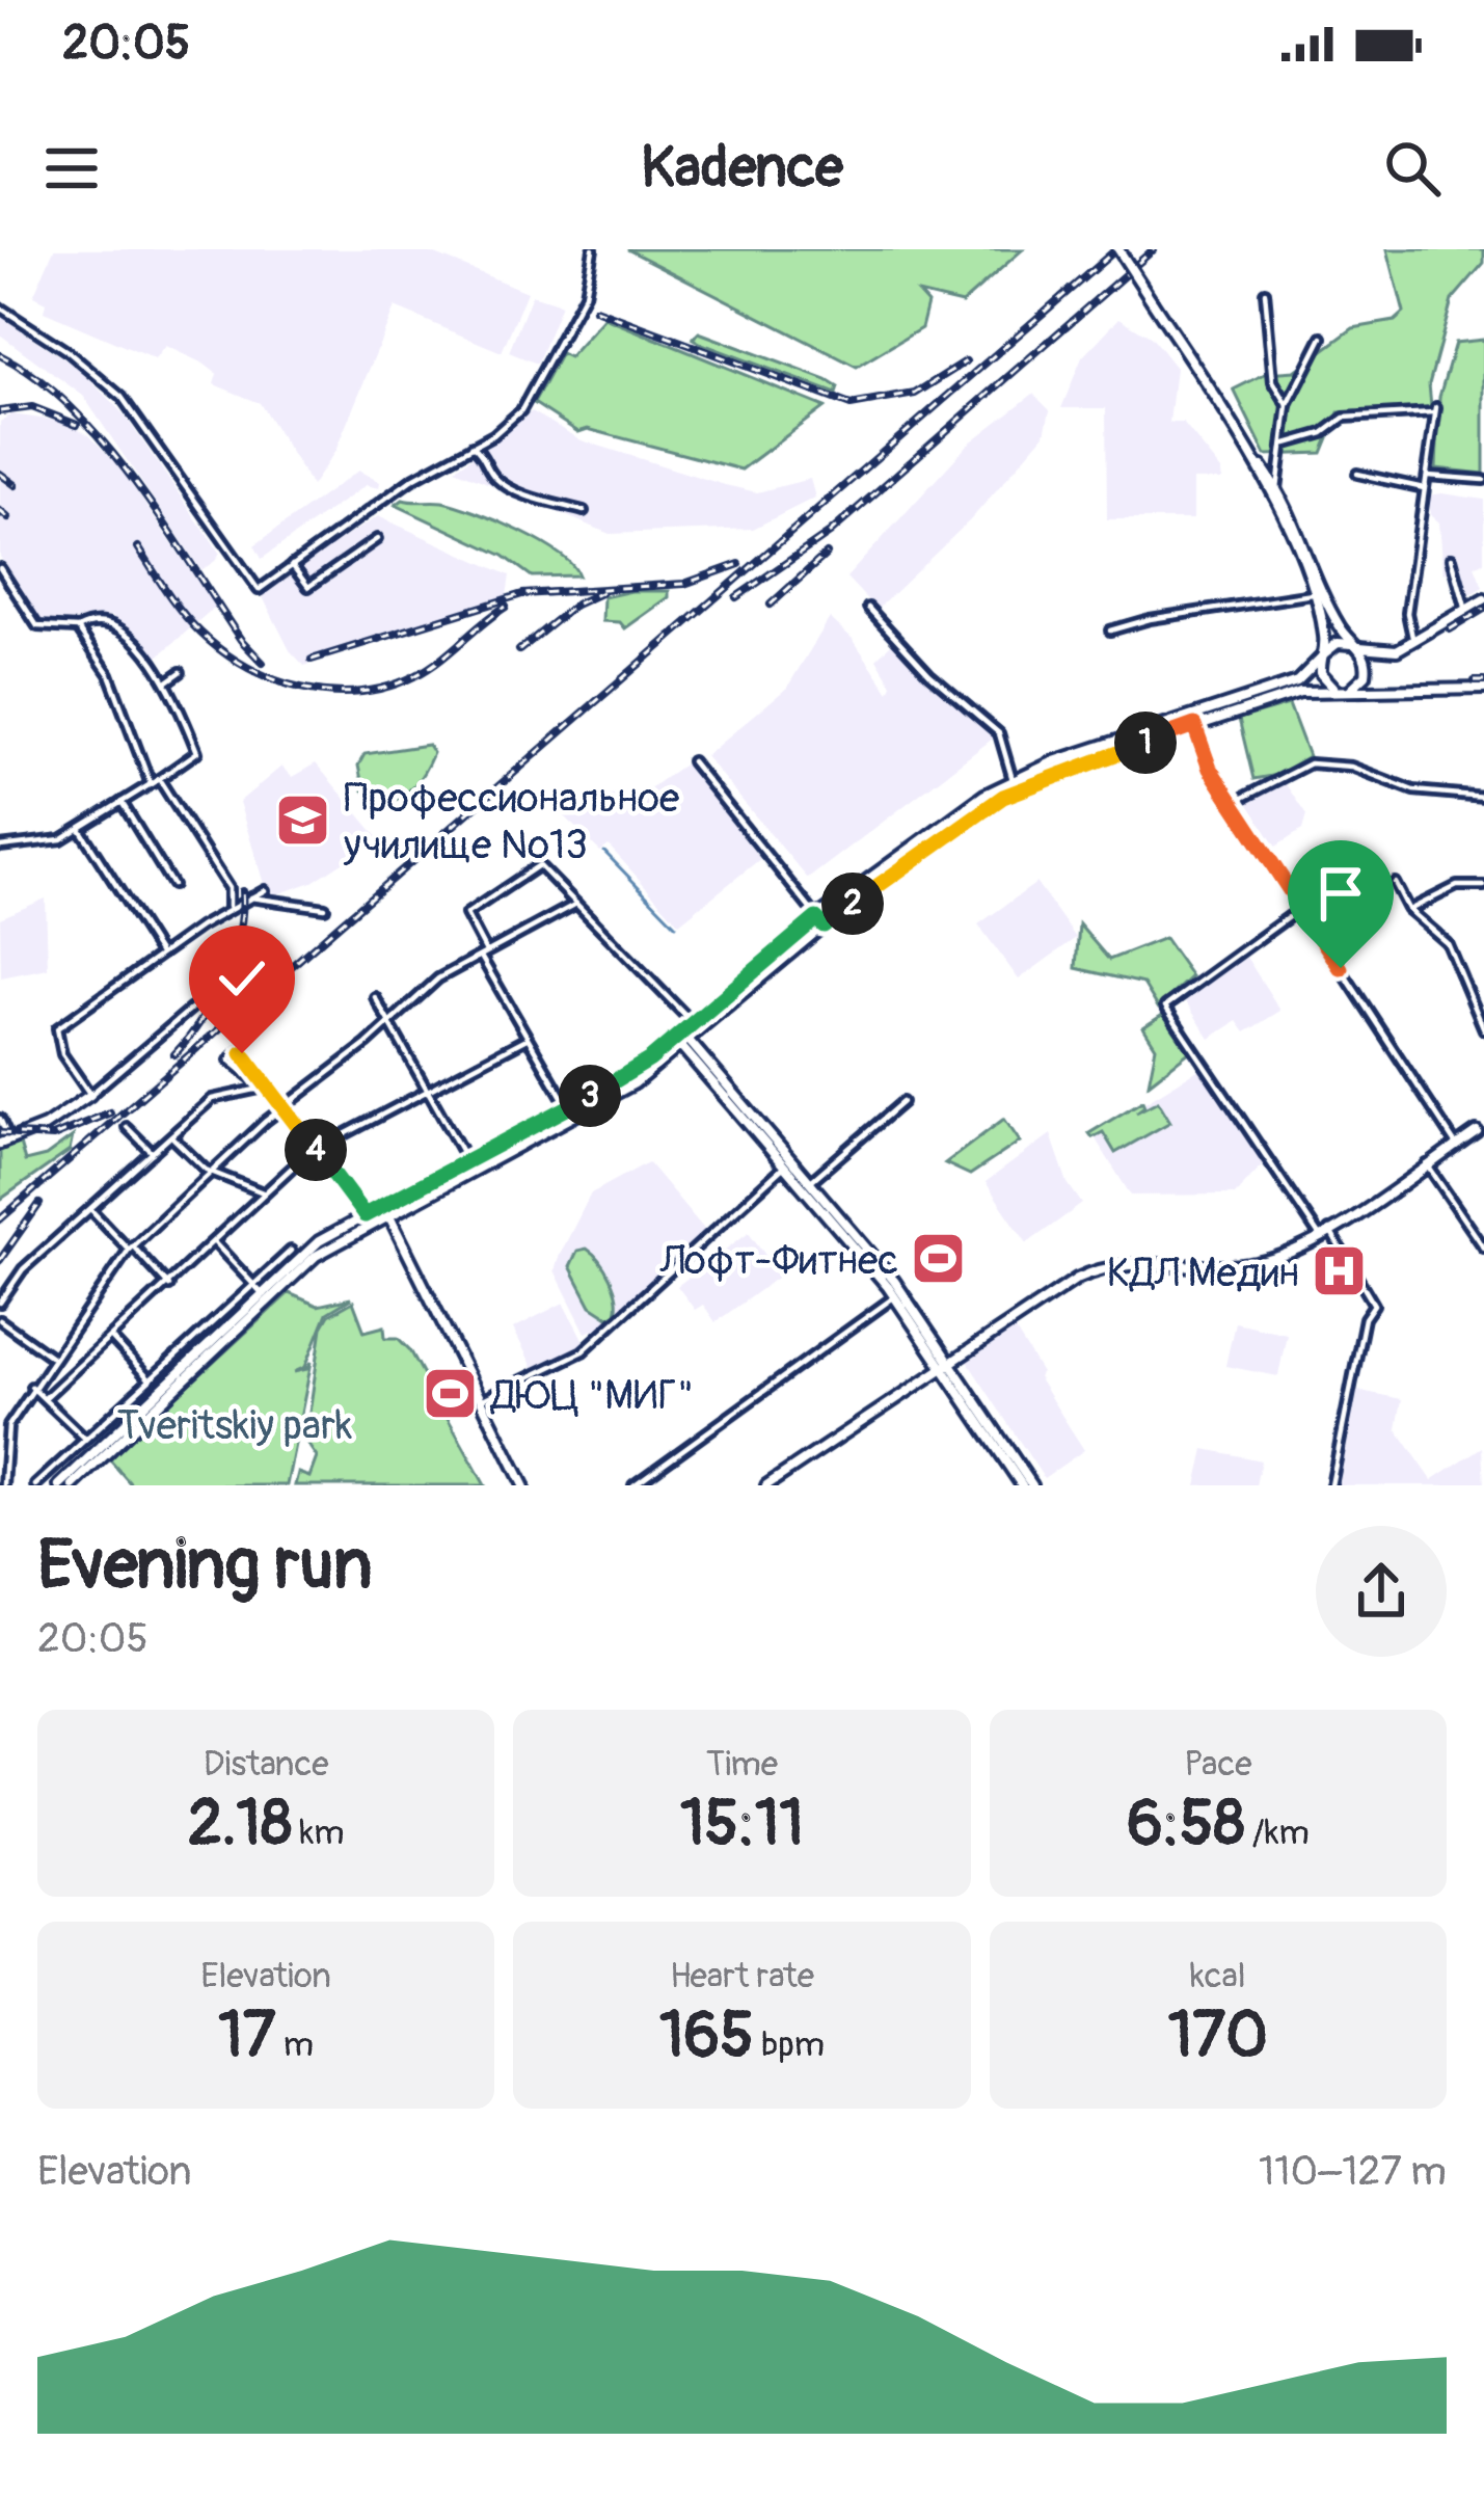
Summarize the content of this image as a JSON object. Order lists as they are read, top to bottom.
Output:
{
  "parks": ["Tveritskiy park"],
  "places": {
    "school or university": ["Профессиональное училище №13"],
    "sports": ["Лофт-Фитнес", "ДЮЦ \"МИГ\""],
    "hospital": ["КДЛ Медин"]
  },
  "page": {
    "status": "20:05",
    "header": "Kadence",
    "pins": [
      "1",
      "2",
      "3",
      "4"
    ],
    "heading": ["Evening run", "20:05"],
    "stats": [
      ["Distance", "2.18 km"],
      ["Time", "15:11"],
      ["Pace", "6:58 /km"],
      ["Elevation", "17 m"],
      ["Heart rate", "165 bpm"],
      ["kcal", "170"]
    ],
    "chart": ["Elevation", "110–127 m"]
  }
}
